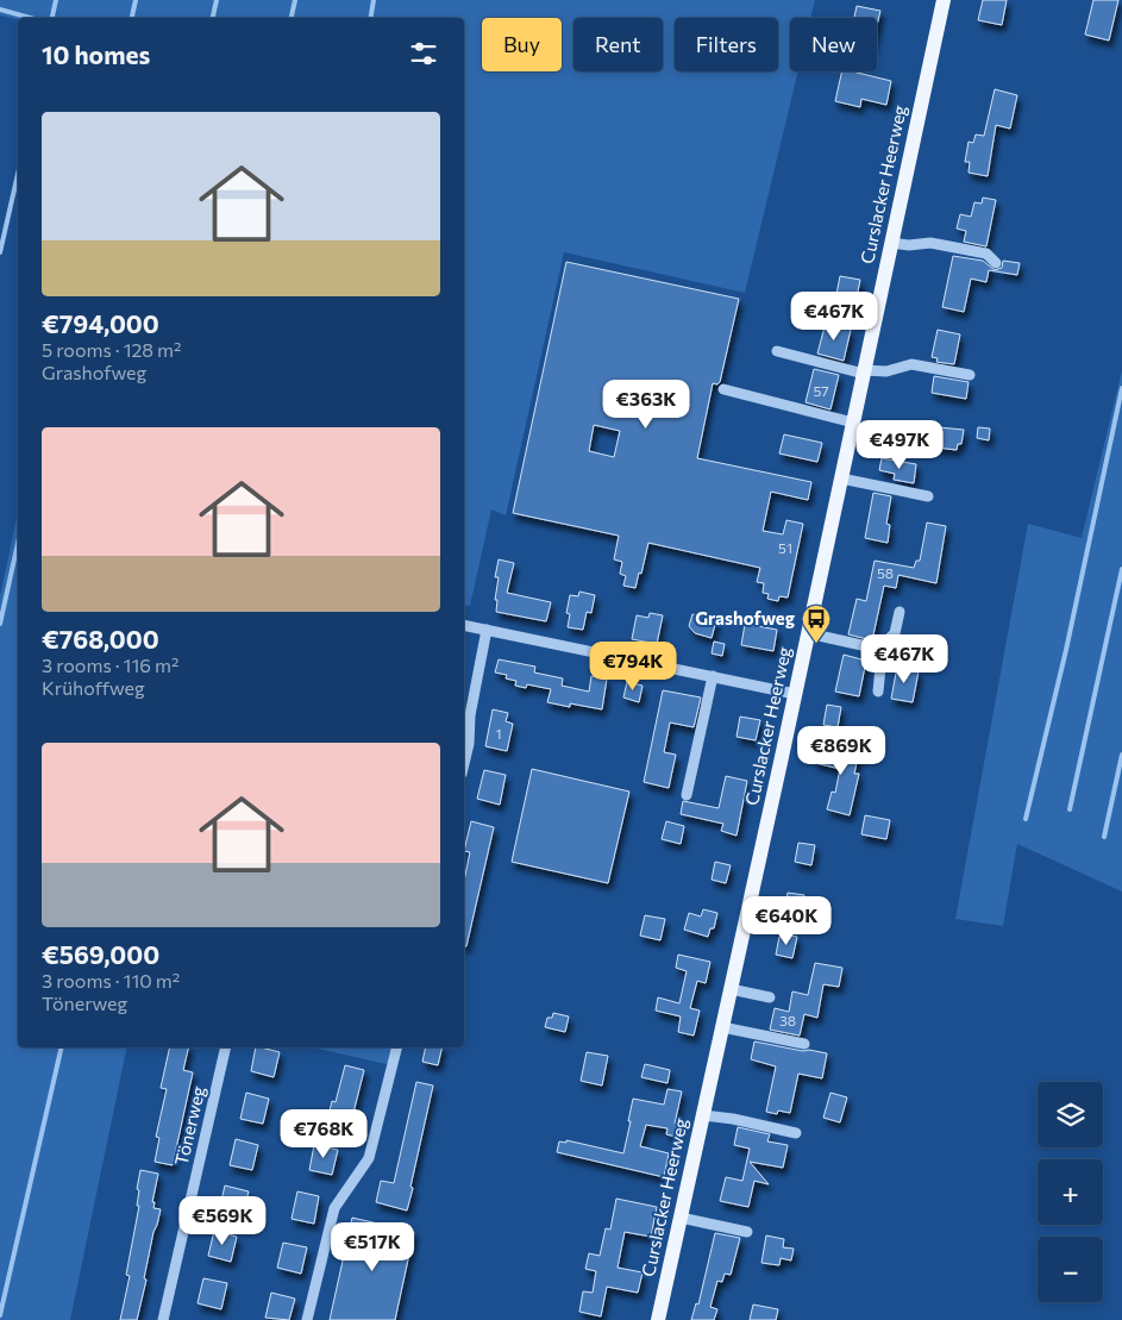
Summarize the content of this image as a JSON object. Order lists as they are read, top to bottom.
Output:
{
  "streets": {
    "main road": ["Curslacker Heerweg"],
    "street": ["Tönerweg"]
  },
  "places": {
    "bus stop": ["Grashofweg"]
  },
  "house_numbers": [
    "57",
    "51",
    "58",
    "1",
    "38"
  ],
  "page": {
    "chip": [
      "Buy",
      "Rent",
      "Filters",
      "New"
    ],
    "heading": "10 homes",
    "list": [
      {
        "name": "€794,000",
        "note": "5 rooms · 128 m² · Grashofweg"
      },
      {
        "name": "€768,000",
        "note": "3 rooms · 116 m² · Krühoffweg"
      },
      {
        "name": "€569,000",
        "note": "3 rooms · 110 m² · Tönerweg"
      }
    ],
    "price": [
      "€467K",
      "€363K",
      "€497K",
      "€467K",
      "€794K",
      "€869K",
      "€640K",
      "€768K",
      "€569K",
      "€517K"
    ],
    "map_buttons": ["+", "−"]
  }
}
